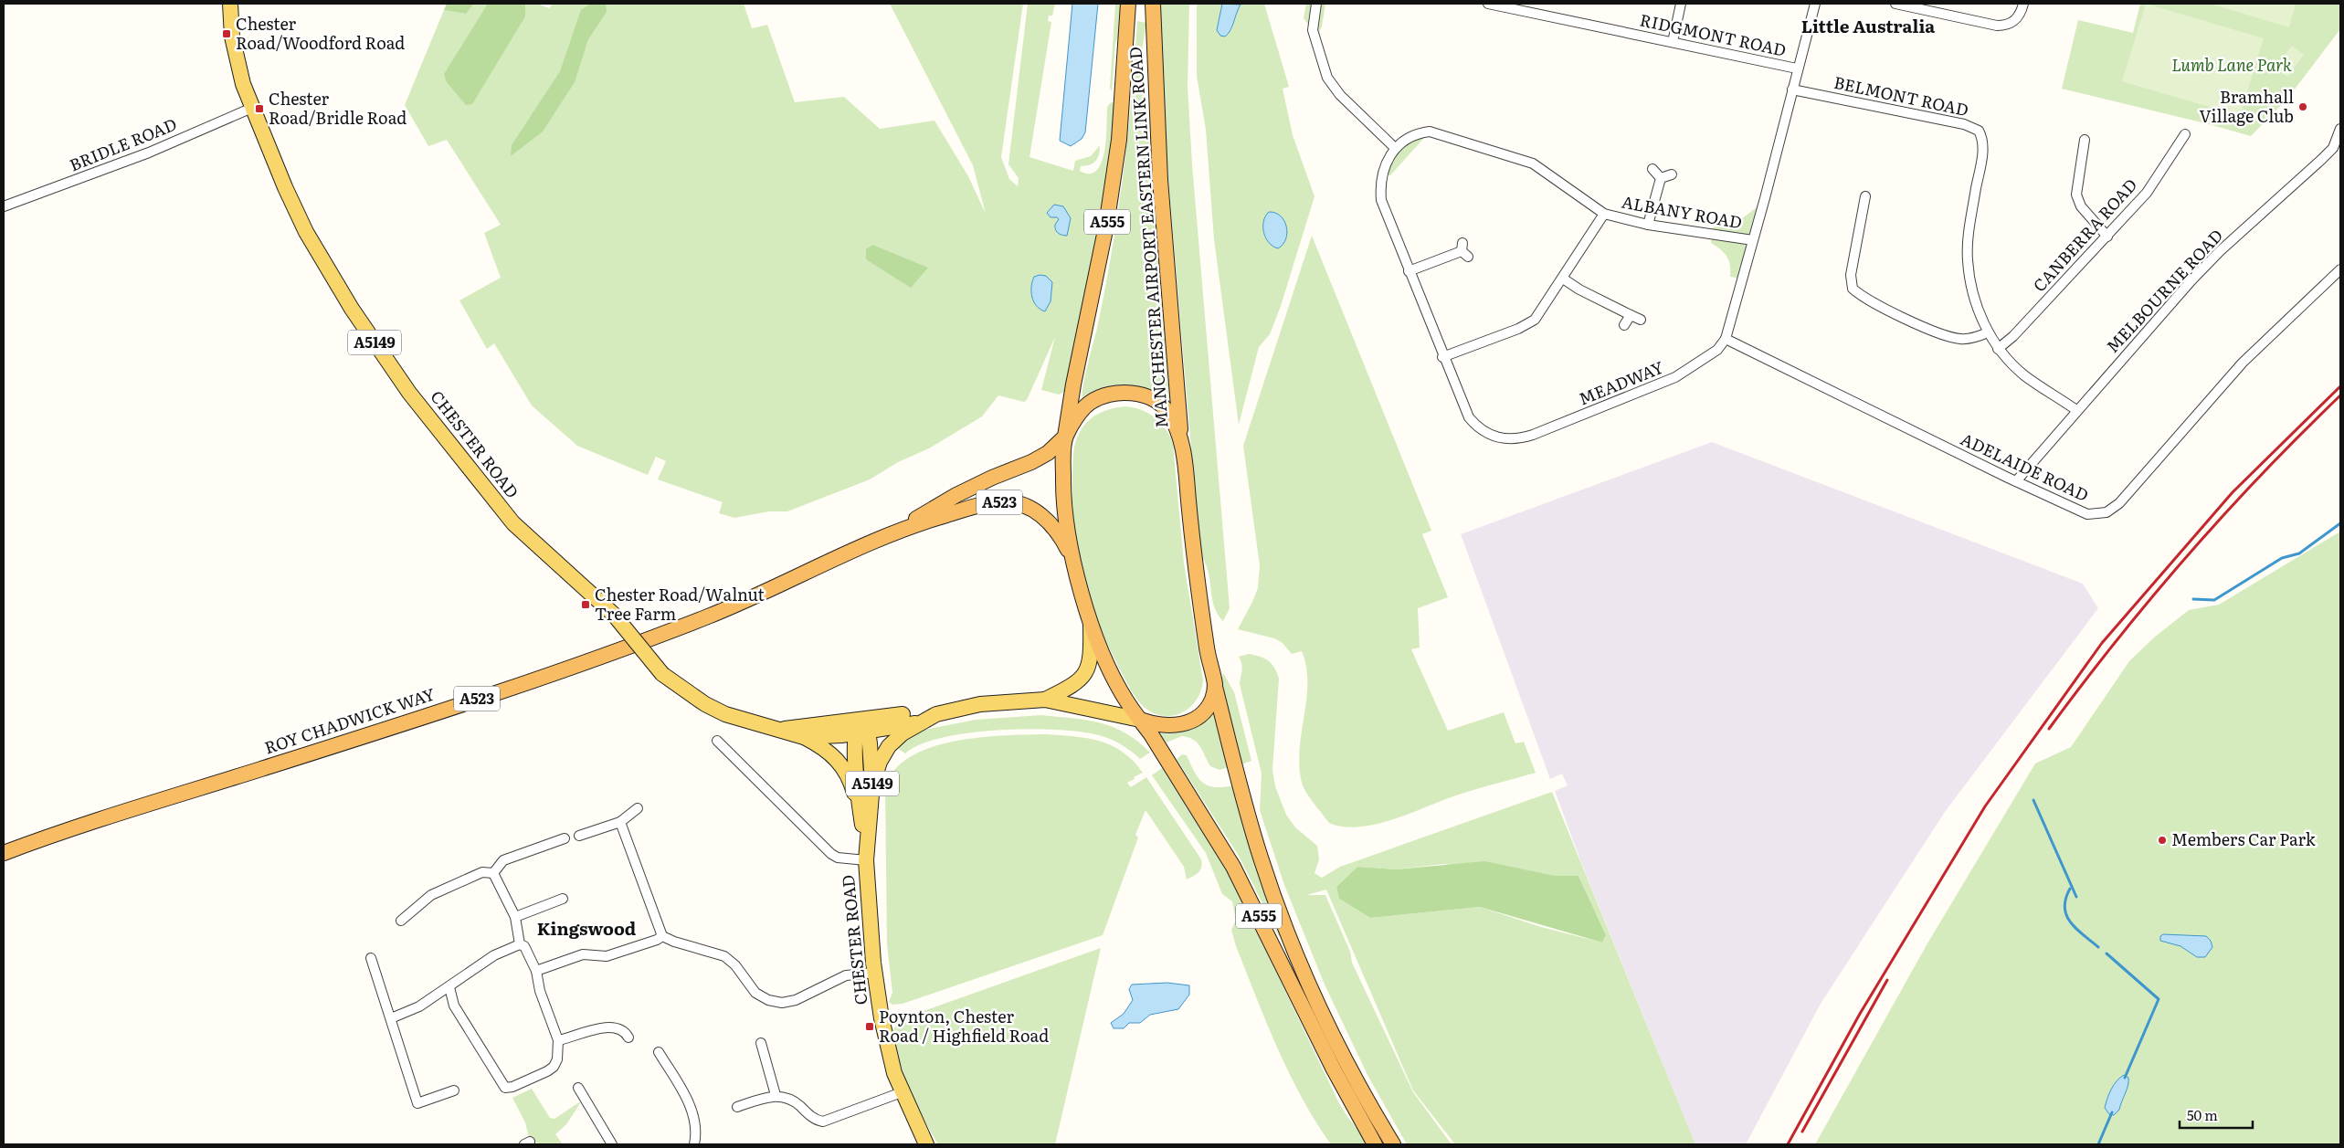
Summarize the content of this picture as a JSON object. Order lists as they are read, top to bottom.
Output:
{
  "streets": {
    "highway": [
      "A555",
      "MANCHESTER AIRPORT EASTERN LINK ROAD",
      "A523",
      "ROY CHADWICK WAY"
    ],
    "main road": ["A5149", "CHESTER ROAD"],
    "street": [
      "RIDGMONT ROAD",
      "BELMONT ROAD",
      "BRIDLE ROAD",
      "ALBANY ROAD",
      "CANBERRA ROAD",
      "MELBOURNE ROAD",
      "MEADWAY",
      "ADELAIDE ROAD"
    ]
  },
  "crossings": [
    ["RIDGMONT ROAD", "MEADWAY"],
    ["BELMONT ROAD", "CANBERRA ROAD"],
    ["BELMONT ROAD", "MELBOURNE ROAD"],
    ["BELMONT ROAD", "MEADWAY"],
    ["BRIDLE ROAD", "CHESTER ROAD"],
    ["ALBANY ROAD", "MEADWAY"],
    ["A555", "MANCHESTER AIRPORT EASTERN LINK ROAD"],
    ["A555", "ROY CHADWICK WAY"],
    ["MANCHESTER AIRPORT EASTERN LINK ROAD", "ROY CHADWICK WAY"],
    ["MELBOURNE ROAD", "ADELAIDE ROAD"],
    ["MEADWAY", "ADELAIDE ROAD"]
  ],
  "districts": ["Little Australia", "Kingswood"],
  "parks": ["Lumb Lane Park"],
  "places": {
    "transit": [
      "Chester Road/Woodford Road",
      "Chester Road/Bridle Road",
      "Chester Road/Walnut Tree Farm",
      "Poynton, Chester Road / Highfield Road"
    ],
    "other": ["Bramhall Village Club", "Members Car Park"]
  },
  "scale_bar": "50 m"
}
